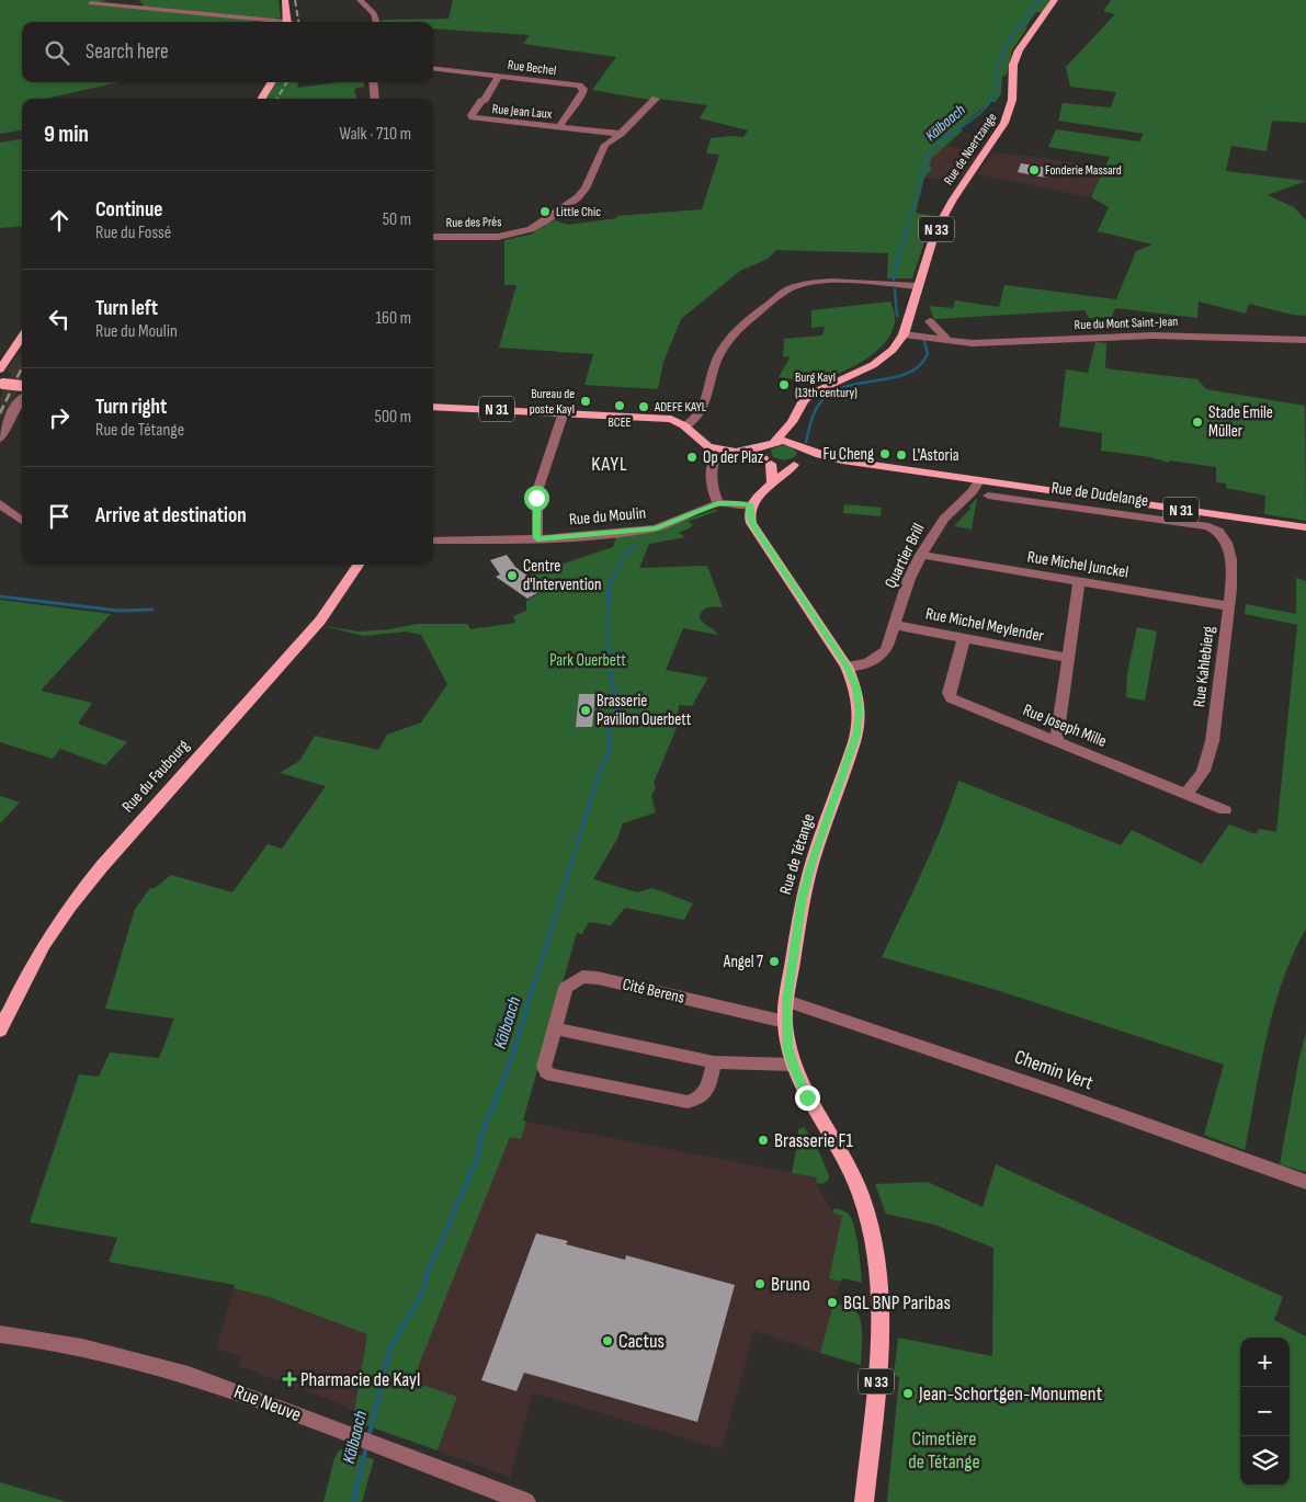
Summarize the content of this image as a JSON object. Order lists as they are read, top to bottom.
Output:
{
  "streets": {
    "main road": [
      "Rue de Noertzange",
      "N 33",
      "N 31",
      "Rue de Dudelange",
      "Rue du Faubourg",
      "Rue de Tétange"
    ],
    "street": [
      "Rue Bechel",
      "Rue Jean Laux",
      "Rue des Prés",
      "Rue du Mont Saint-Jean",
      "Rue du Moulin",
      "Quartier Brill",
      "Rue Michel Junckel",
      "Rue Michel Meylender",
      "Rue Kahlebierg",
      "Rue Joseph Mille",
      "Cité Berens",
      "Chemin Vert",
      "Rue Neuve"
    ]
  },
  "crossings": [
    ["Rue Bechel", "Rue Jean Laux"],
    ["Rue Jean Laux", "Rue des Prés"],
    ["Rue de Noertzange", "N 33"],
    ["Rue de Noertzange", "Rue du Mont Saint-Jean"],
    ["N 33", "Rue de Dudelange"],
    ["N 31", "Rue de Dudelange"],
    ["N 31", "Rue du Moulin"],
    ["N 31", "Rue de Tétange"],
    ["Rue de Dudelange", "Rue du Moulin"],
    ["Rue de Dudelange", "Quartier Brill"],
    ["Rue de Dudelange", "Rue Kahlebierg"],
    ["Rue de Dudelange", "Rue de Tétange"],
    ["Rue du Moulin", "Rue de Tétange"],
    ["Quartier Brill", "Rue Michel Junckel"],
    ["Quartier Brill", "Rue Michel Meylender"],
    ["Quartier Brill", "Rue de Tétange"],
    ["Rue Michel Junckel", "Rue Kahlebierg"],
    ["Rue Michel Meylender", "Rue Joseph Mille"],
    ["Rue Kahlebierg", "Rue Joseph Mille"],
    ["Rue de Tétange", "Cité Berens"],
    ["Rue de Tétange", "Chemin Vert"]
  ],
  "districts": ["KAYL"],
  "water": ["Kälbaach"],
  "parks": ["Park Ouerbett", "Cimetière de Tétange"],
  "places": {
    "other": [
      "Fonderie Massard",
      "Little Chic",
      "Burg Kayl (13th century)",
      "Bureau de poste Kayl",
      "BCEE",
      "ADEFE KAYL",
      "Stade Emile Müller",
      "Fu Cheng",
      "L'Astoria",
      "Op der Plaz",
      "Centre d'Intervention",
      "Brasserie Pavillon Ouerbett",
      "Angel 7",
      "Brasserie F1",
      "Bruno",
      "BGL BNP Paribas",
      "Cactus",
      "Jean-Schortgen-Monument"
    ],
    "health": ["Pharmacie de Kayl"]
  },
  "page": {
    "search": "Search here",
    "heading": ["9 min", "Walk · 710 m"],
    "list": [
      ["Continue", "Rue du Fossé", "50 m"],
      ["Turn left", "Rue du Moulin", "160 m"],
      ["Turn right", "Rue de Tétange", "500 m"],
      "Arrive at destination"
    ],
    "map_buttons": ["+", "−"]
  }
}
